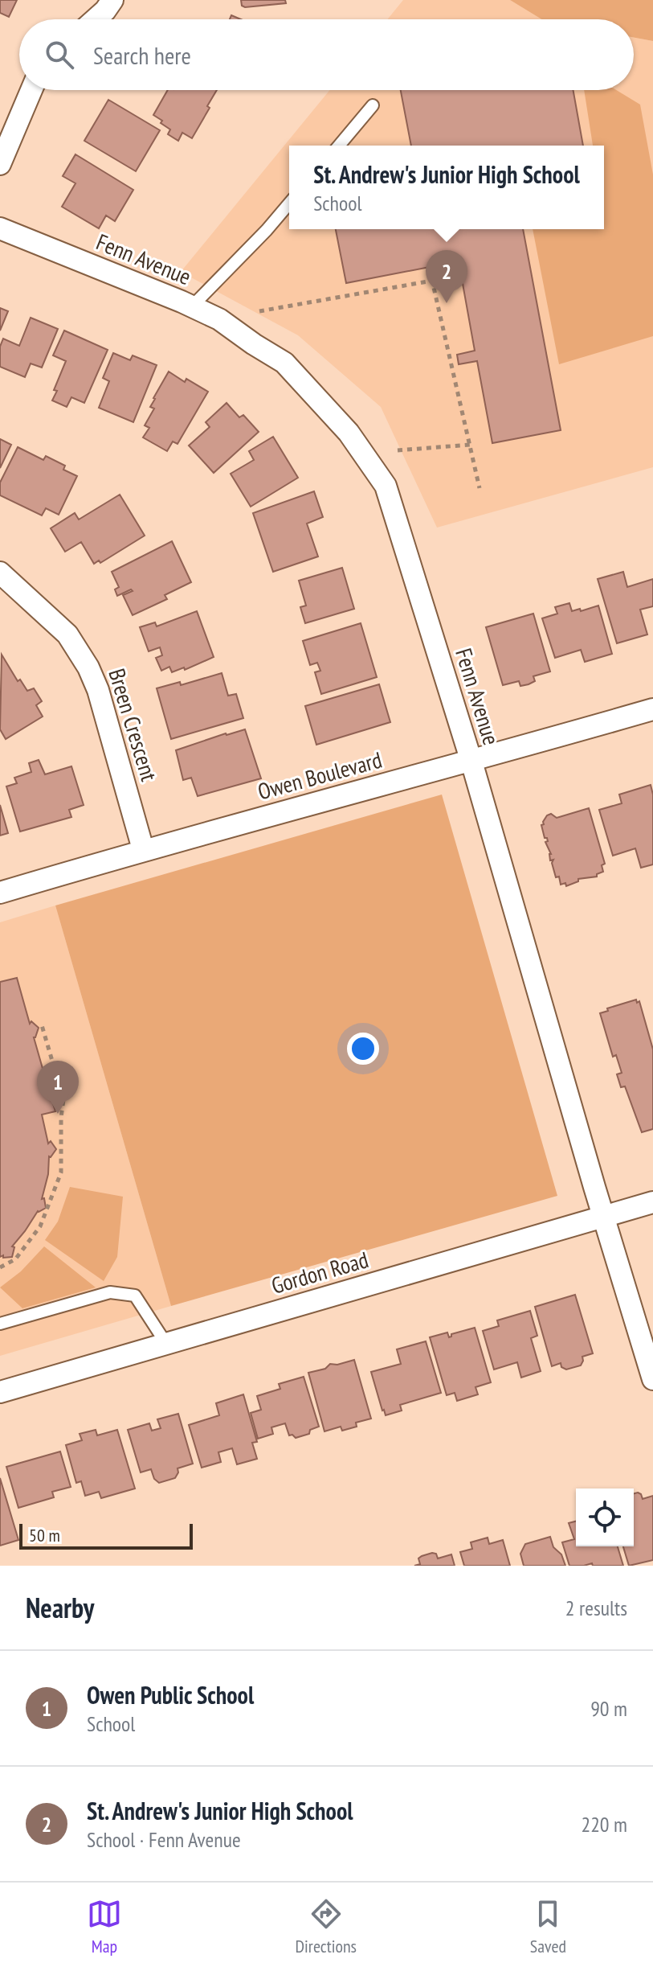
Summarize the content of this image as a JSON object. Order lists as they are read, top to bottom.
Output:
{
  "streets": {
    "street": [
      "Fenn Avenue",
      "Breen Crescent",
      "Owen Boulevard",
      "Gordon Road"
    ]
  },
  "crossings": [
    ["Fenn Avenue", "Owen Boulevard"],
    ["Fenn Avenue", "Gordon Road"],
    ["Breen Crescent", "Owen Boulevard"]
  ],
  "scale_bar": "50 m",
  "page": {
    "search": "Search here",
    "popup": ["St. Andrew's Junior High School", "School"],
    "pins": ["2", "1"],
    "scale": "50 m",
    "heading": ["Nearby", "2 results"],
    "list": [
      {
        "mark": "1",
        "name": "Owen Public School",
        "note": "School",
        "value": "90 m"
      },
      {
        "mark": "2",
        "name": "St. Andrew's Junior High School",
        "note": "School · Fenn Avenue",
        "value": "220 m"
      }
    ],
    "nav": ["Map", "Directions", "Saved"]
  }
}
